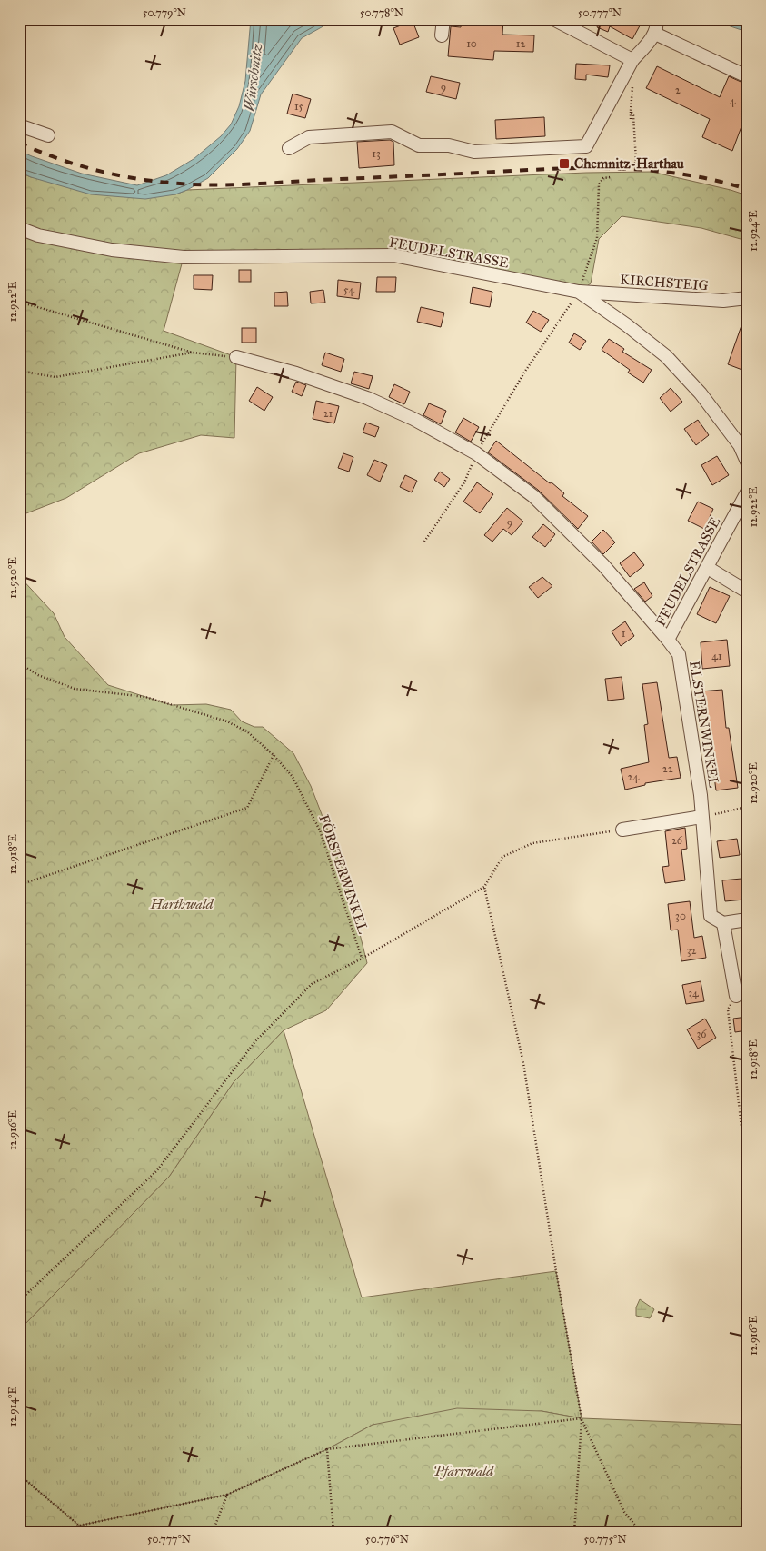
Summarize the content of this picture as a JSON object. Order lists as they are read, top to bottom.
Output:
{
  "streets": {
    "street": ["FEUDELSTRASSE", "KIRCHSTEIG", "ELSTERNWINKEL"],
    "path": ["FÖRSTERWINKEL"]
  },
  "crossings": [
    ["FEUDELSTRASSE", "KIRCHSTEIG"],
    ["FEUDELSTRASSE", "ELSTERNWINKEL"]
  ],
  "water": ["Würschnitz"],
  "parks": ["Harthwald", "Pfarrwald"],
  "places": {
    "transit": ["Chemnitz-Harthau"]
  },
  "house_numbers": [
    "10",
    "12",
    "9",
    "2",
    "4",
    "15",
    "13",
    "54",
    "21",
    "9",
    "1",
    "41",
    "22",
    "24",
    "26",
    "30",
    "32",
    "34",
    "36"
  ],
  "coordinates": [
    "50.779°N",
    "50.778°N",
    "50.777°N",
    "12.924°E",
    "12.922°E",
    "12.920°E",
    "12.918°E",
    "12.916°E",
    "12.914°E",
    "50.776°N",
    "50.775°N"
  ]
}
